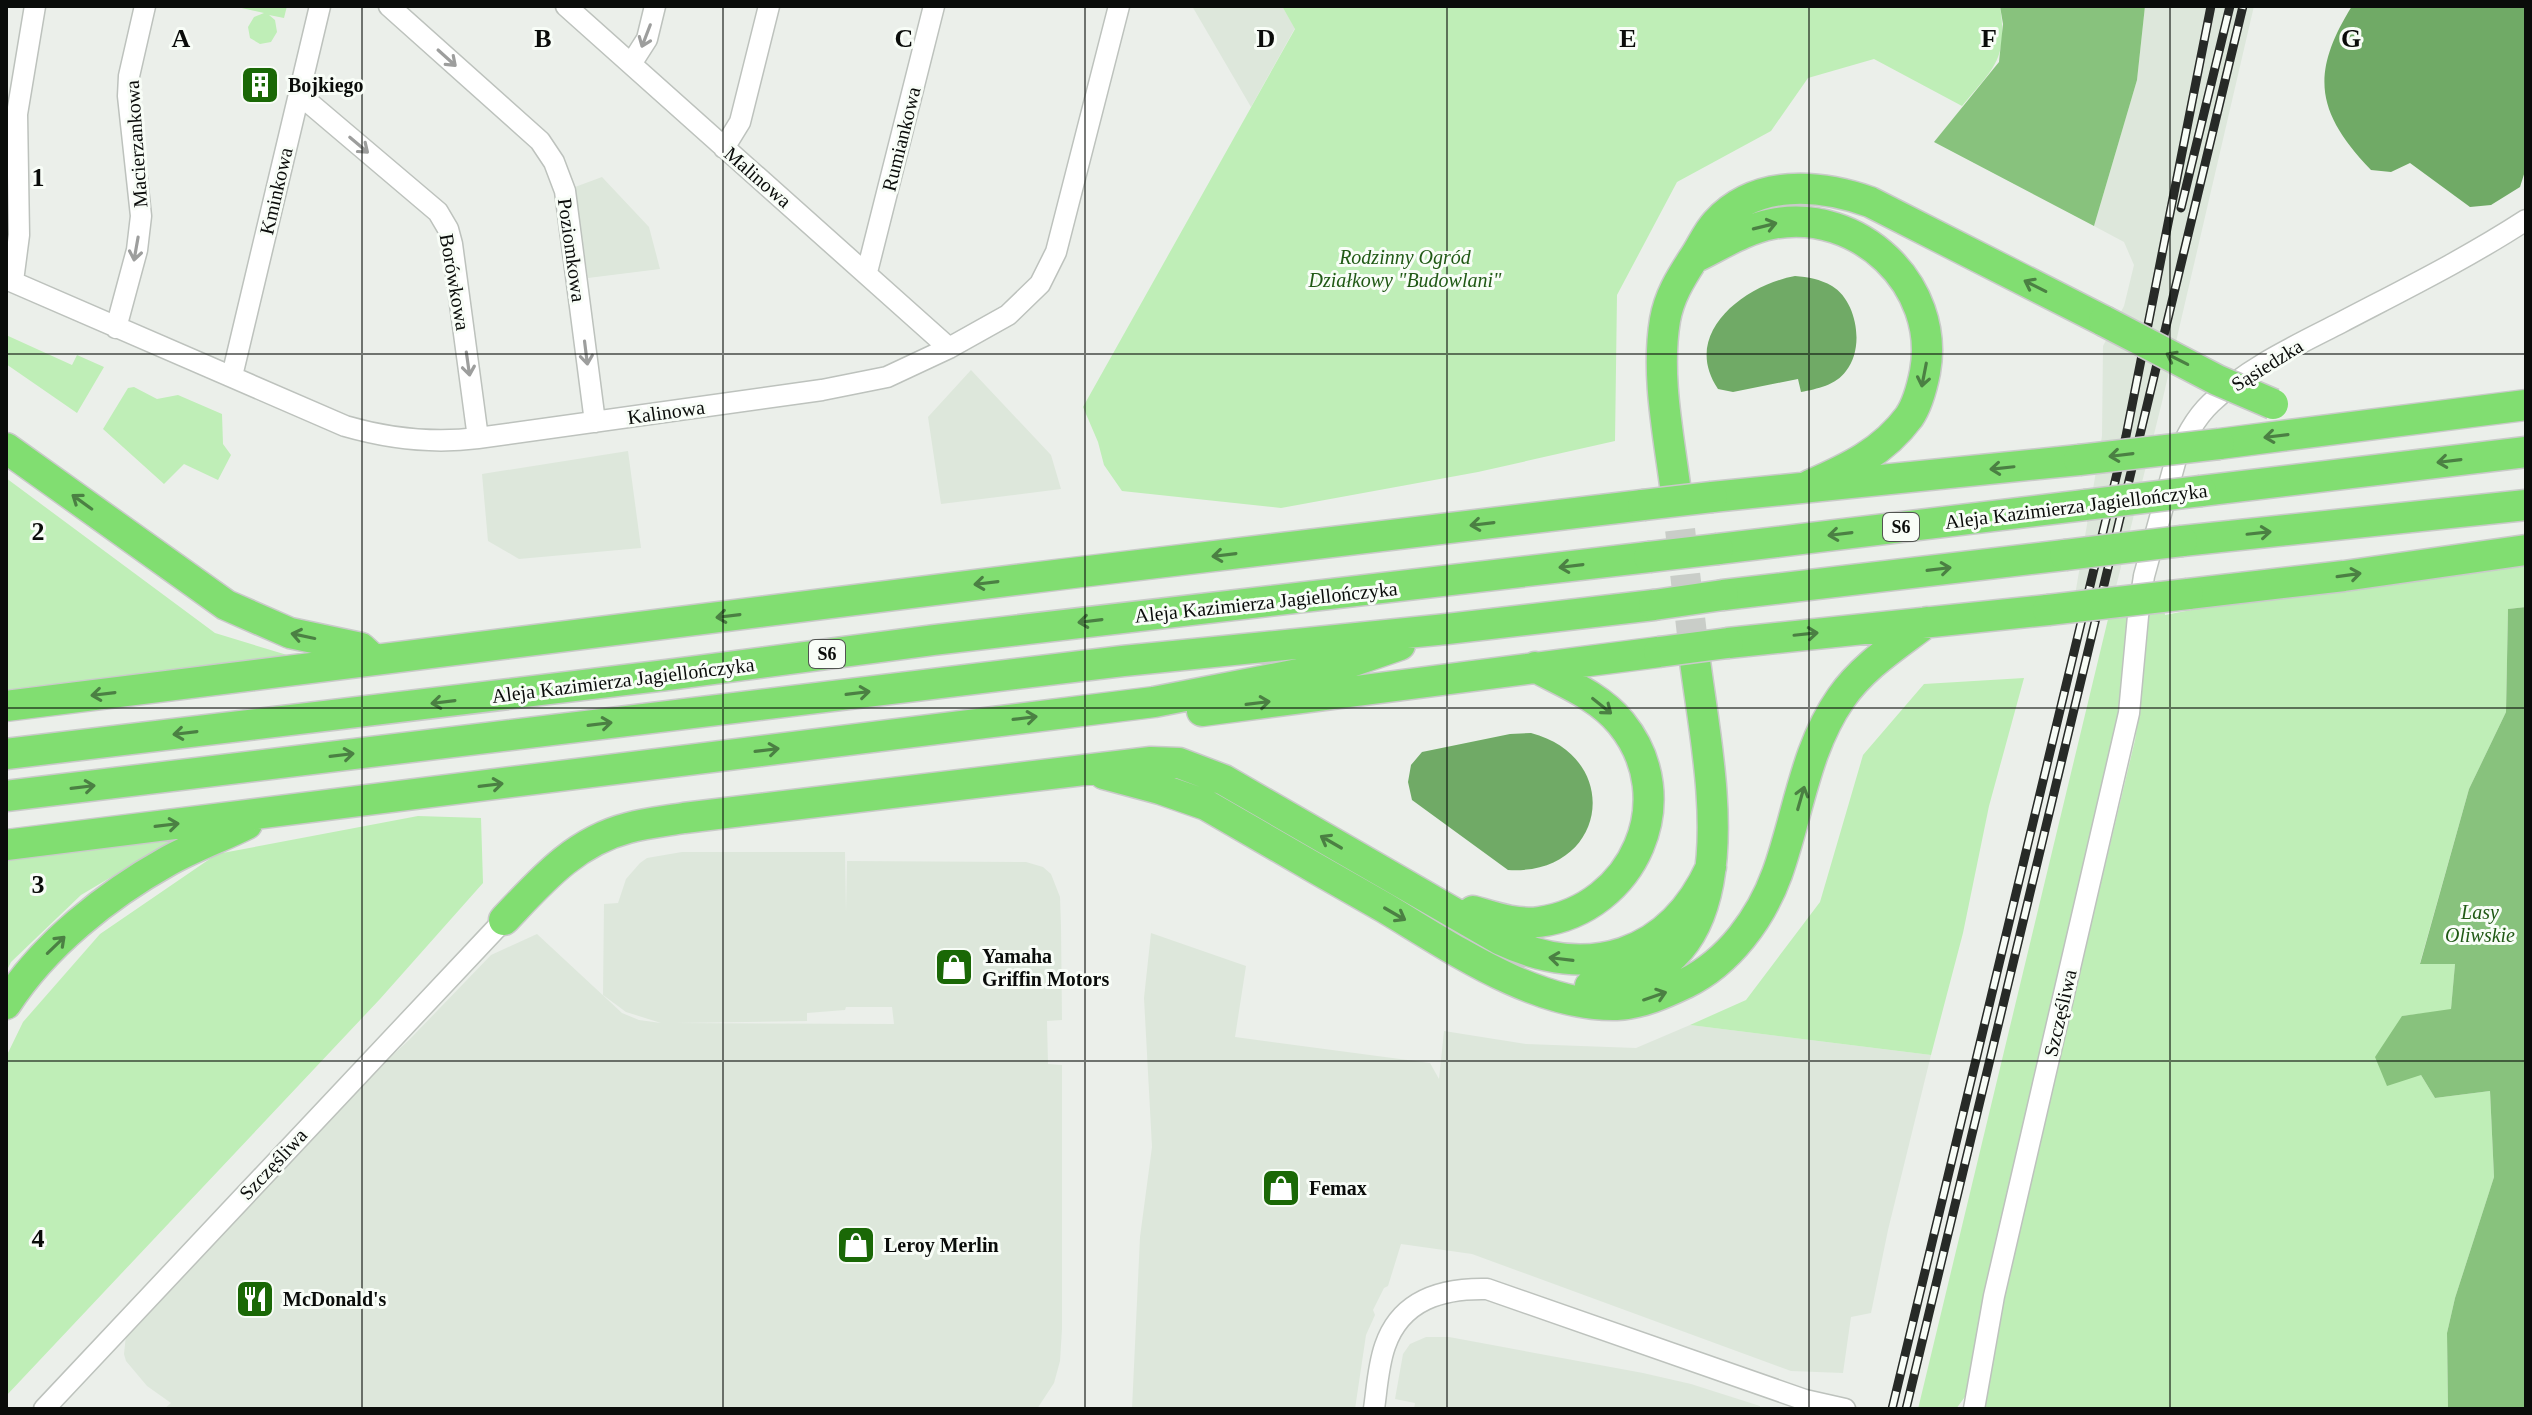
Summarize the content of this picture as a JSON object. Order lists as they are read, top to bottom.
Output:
{
  "streets": {
    "highway": ["Aleja Kazimierza Jagiellończyka", "S6"],
    "street": [
      "Rumiankowa",
      "Macierzankowa",
      "Malinowa",
      "Kminkowa",
      "Poziomkowa",
      "Borówkowa",
      "Sąsiedzka",
      "Kalinowa",
      "Szczęśliwa"
    ]
  },
  "crossings": [
    ["Rumiankowa", "Malinowa"],
    ["Macierzankowa", "Kalinowa"],
    ["Malinowa", "Kalinowa"],
    ["Kminkowa", "Borówkowa"],
    ["Kminkowa", "Kalinowa"],
    ["Poziomkowa", "Kalinowa"],
    ["Borówkowa", "Kalinowa"],
    ["Sąsiedzka", "Szczęśliwa"]
  ],
  "one_way": ["Poziomkowa", "Borówkowa"],
  "parks": ["Rodzinny Ogród Działkowy \"Budowlani\"", "Lasy Oliwskie"],
  "places": {
    "building": ["Bojkiego"],
    "shop": ["Yamaha Griffin Motors", "Femax", "Leroy Merlin"],
    "restaurant": ["McDonald's"]
  },
  "grid": {
    "columns": [
      "A",
      "B",
      "C",
      "D",
      "E",
      "F",
      "G"
    ],
    "rows": [
      "1",
      "2",
      "3",
      "4"
    ]
  }
}
